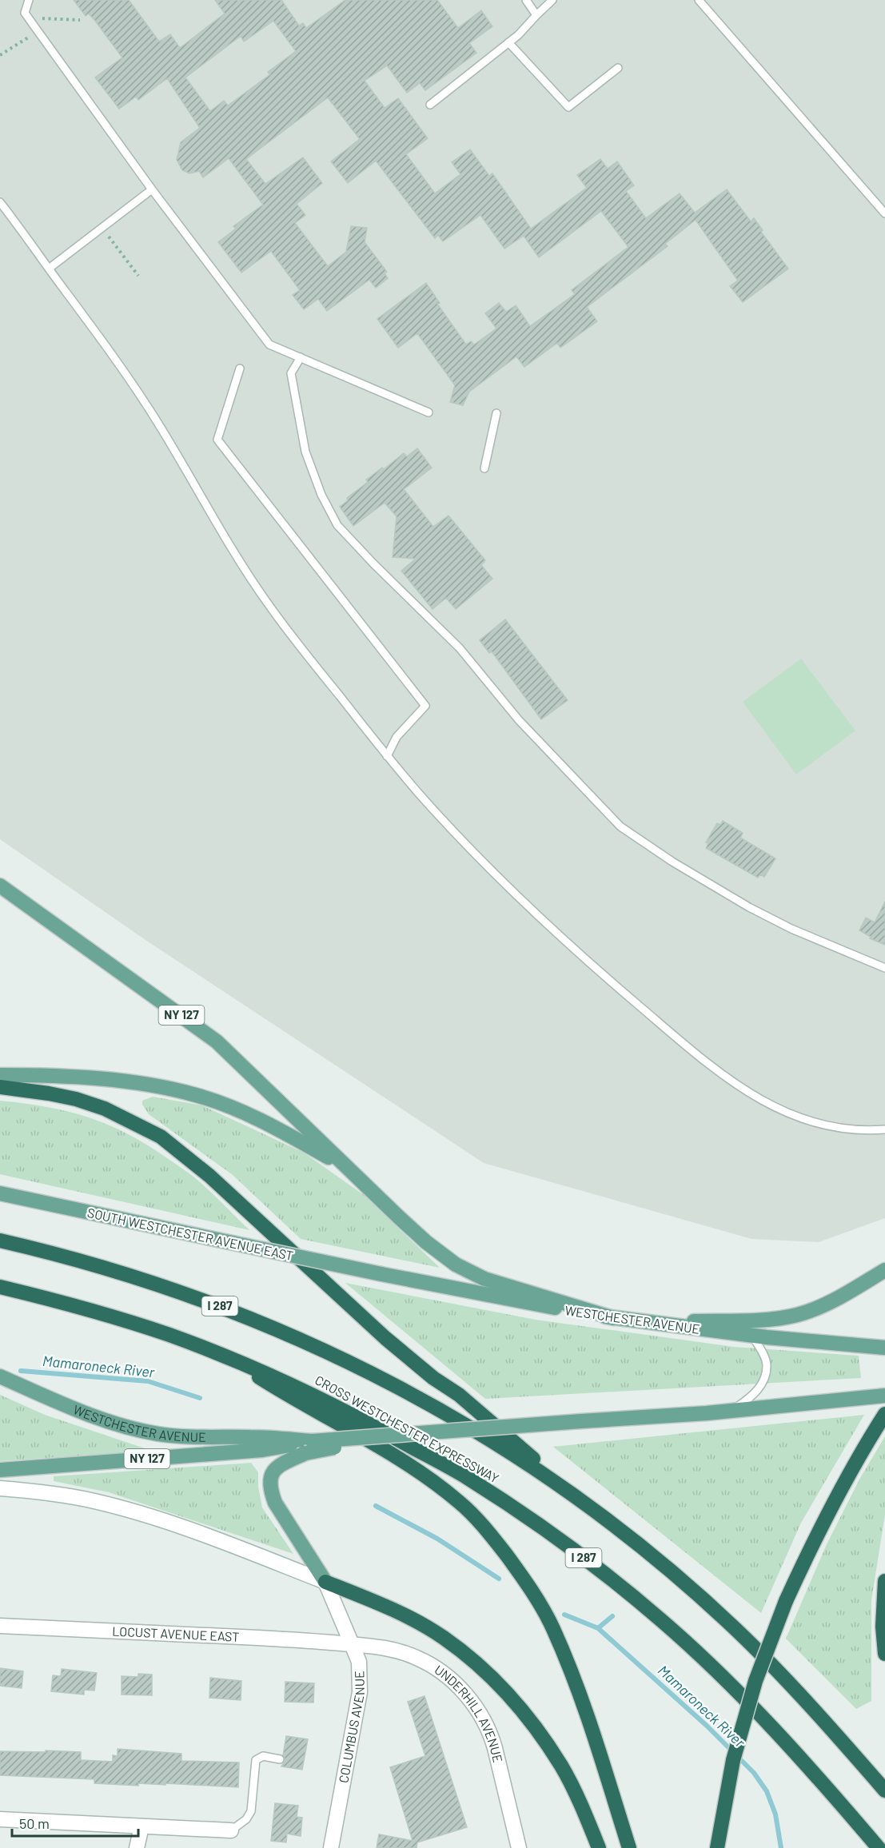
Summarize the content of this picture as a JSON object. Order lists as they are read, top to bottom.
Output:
{
  "streets": {
    "highway": ["I 287", "CROSS WESTCHESTER EXPRESSWAY"],
    "main road": ["NY 127", "SOUTH WESTCHESTER AVENUE EAST", "WESTCHESTER AVENUE"],
    "street": ["LOCUST AVENUE EAST", "UNDERHILL AVENUE", "COLUMBUS AVENUE"]
  },
  "crossings": [
    ["NY 127", "WESTCHESTER AVENUE"],
    ["SOUTH WESTCHESTER AVENUE EAST", "WESTCHESTER AVENUE"],
    ["LOCUST AVENUE EAST", "UNDERHILL AVENUE"],
    ["LOCUST AVENUE EAST", "COLUMBUS AVENUE"],
    ["UNDERHILL AVENUE", "COLUMBUS AVENUE"]
  ],
  "water": ["Mamaroneck River"],
  "scale_bar": "50 m"
}
